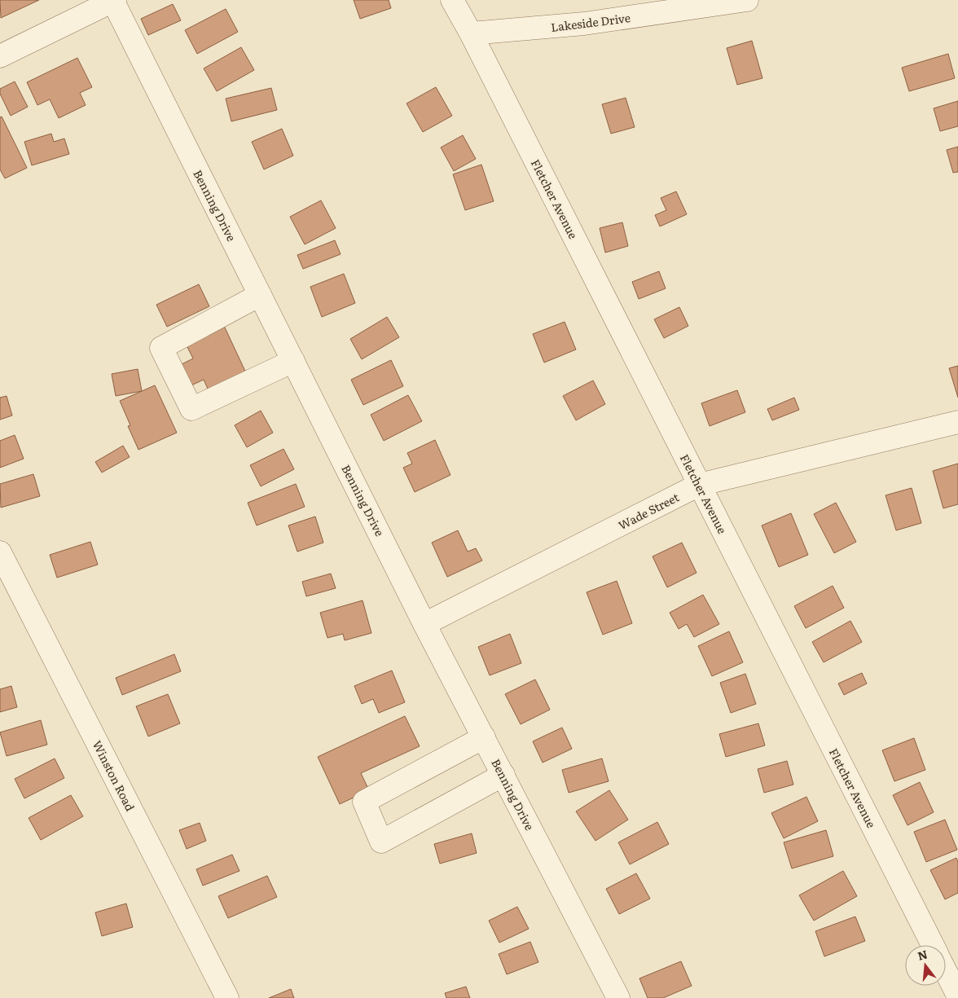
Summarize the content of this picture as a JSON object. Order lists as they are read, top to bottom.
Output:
{
  "streets": {
    "street": [
      "Lakeside Drive",
      "Fletcher Avenue",
      "Benning Drive",
      "Wade Street",
      "Winston Road"
    ]
  },
  "crossings": [
    ["Lakeside Drive", "Fletcher Avenue"],
    ["Fletcher Avenue", "Wade Street"],
    ["Benning Drive", "Wade Street"]
  ],
  "north": "top"
}
